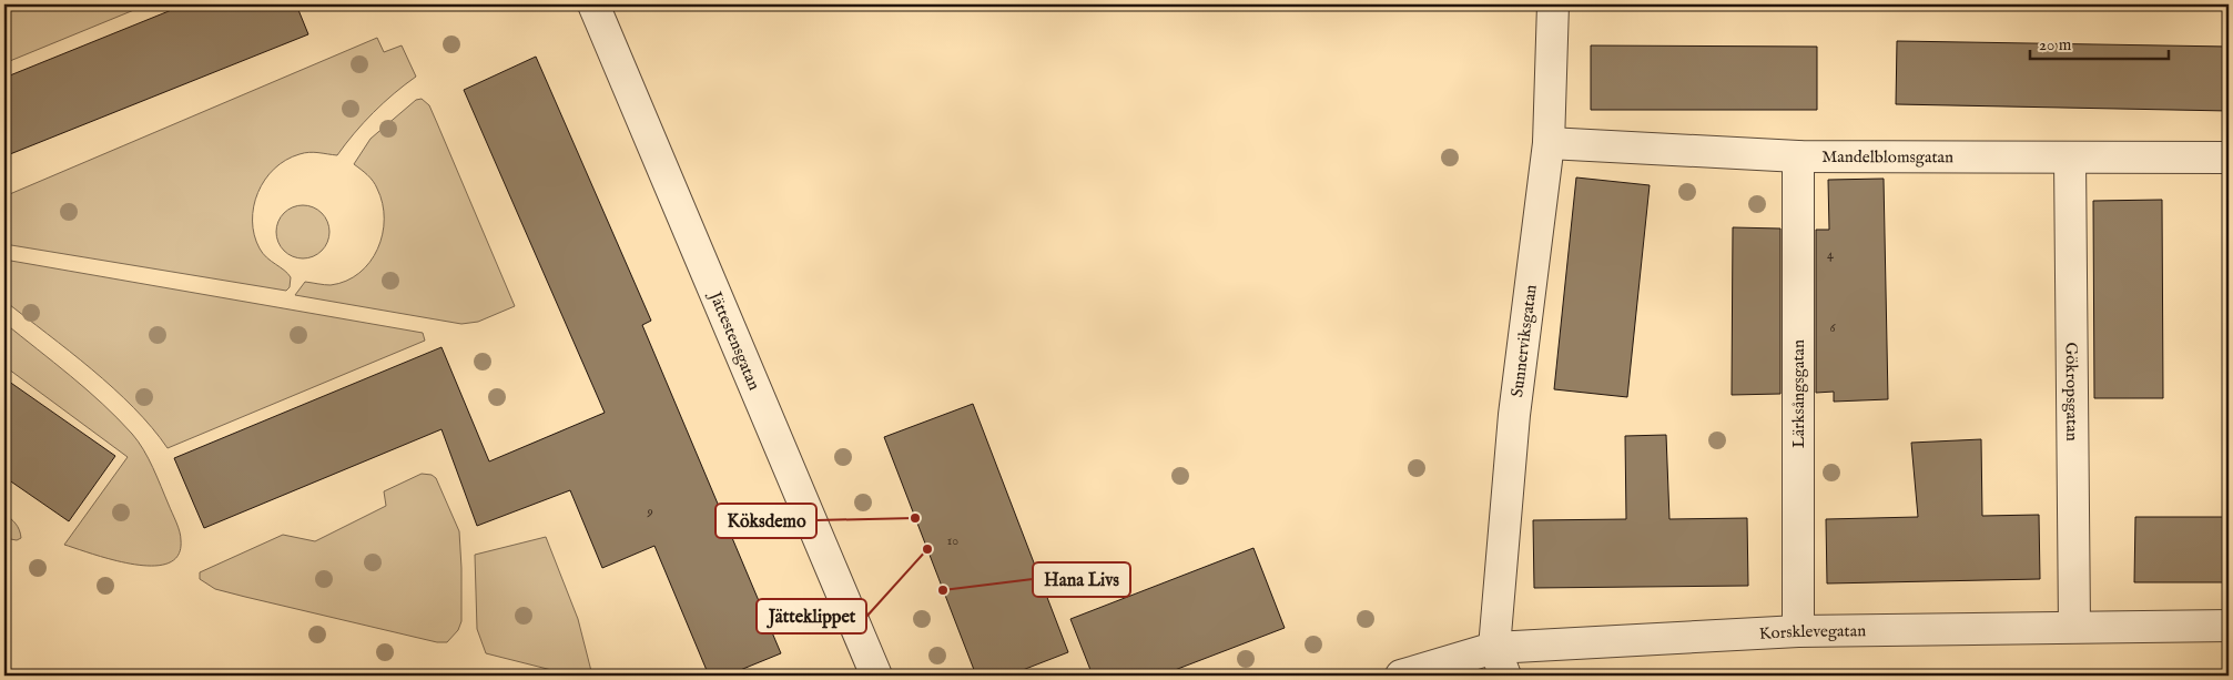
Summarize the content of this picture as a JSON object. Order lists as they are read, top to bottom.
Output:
{
  "streets": {
    "street": [
      "Mandelblomsgatan",
      "Jättestensgatan",
      "Sunnerviksgatan",
      "Gökropsgatan",
      "Lärksångsgatan",
      "Korsklevegatan"
    ]
  },
  "crossings": [
    ["Mandelblomsgatan", "Sunnerviksgatan"],
    ["Mandelblomsgatan", "Gökropsgatan"],
    ["Mandelblomsgatan", "Lärksångsgatan"],
    ["Sunnerviksgatan", "Korsklevegatan"],
    ["Gökropsgatan", "Korsklevegatan"],
    ["Lärksångsgatan", "Korsklevegatan"]
  ],
  "places": ["Köksdemo", "Jätteklippet", "Hana Livs"],
  "house_numbers": [
    "4",
    "6",
    "9",
    "10"
  ],
  "scale_bar": "20 m"
}
